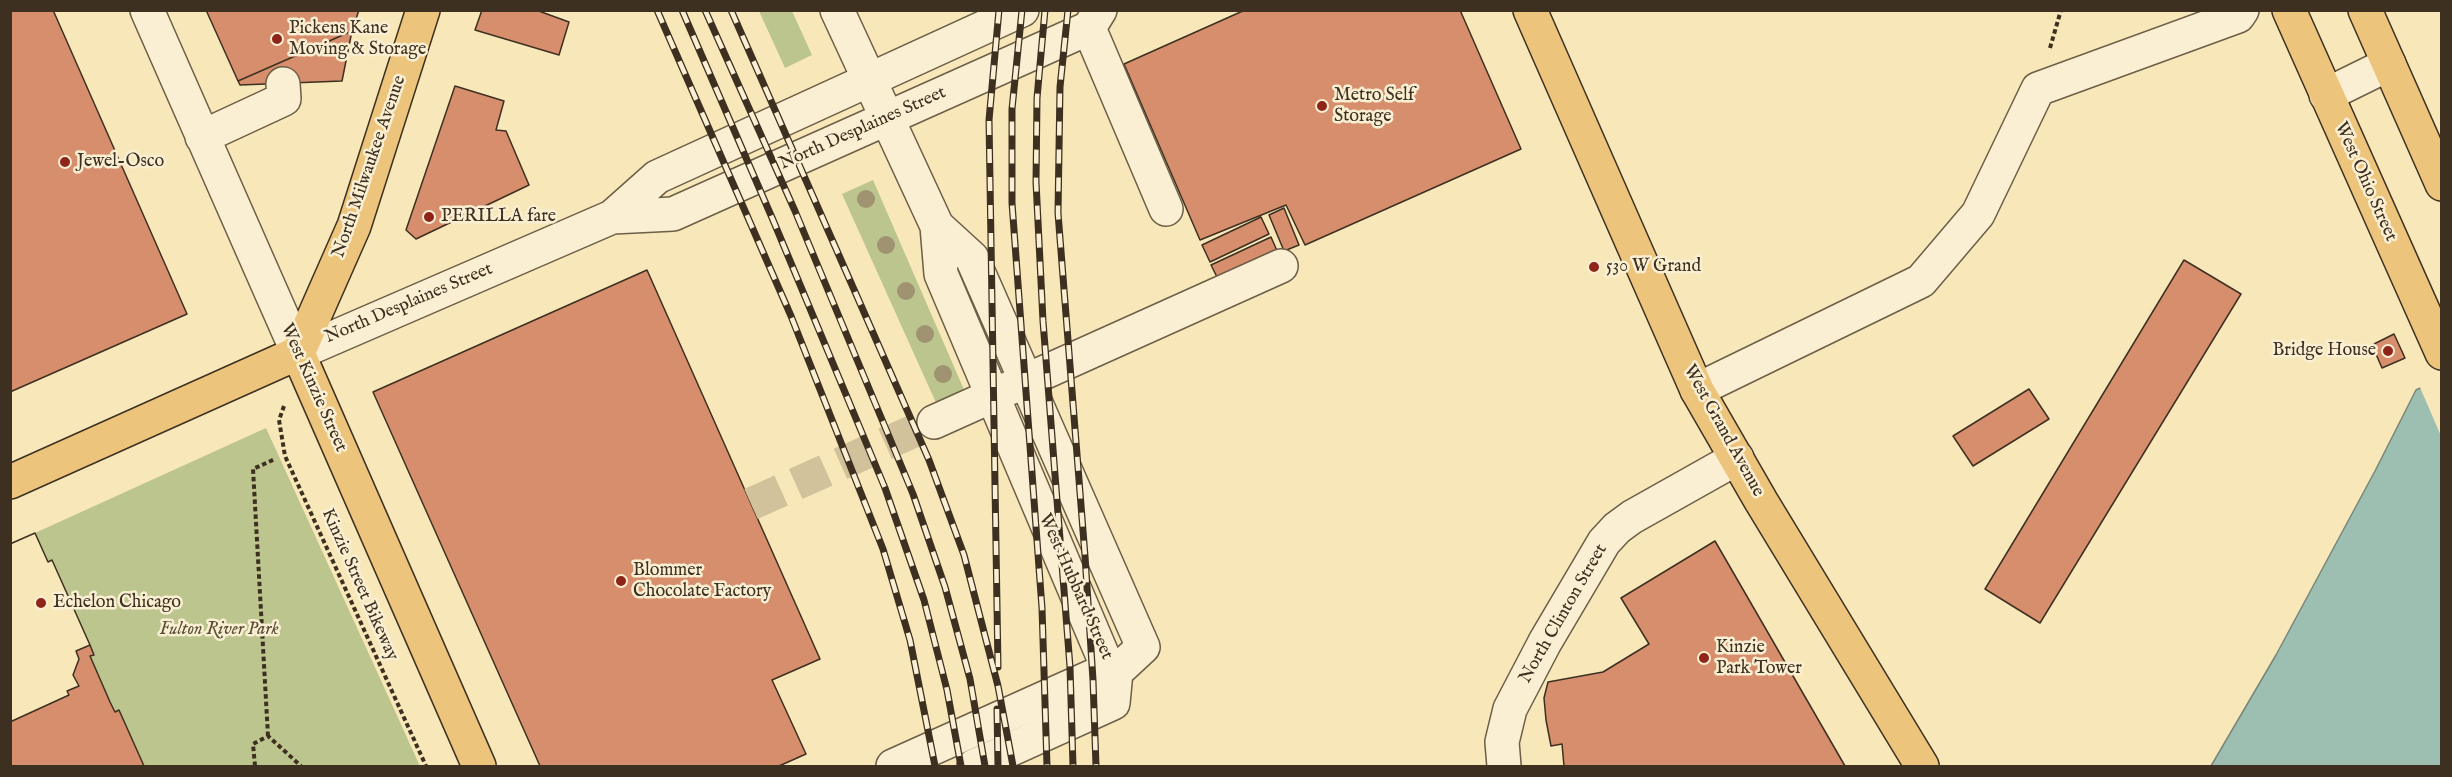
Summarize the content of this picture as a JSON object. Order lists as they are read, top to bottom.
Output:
{
  "streets": {
    "main road": [
      "North Desplaines Street",
      "North Milwaukee Avenue",
      "West Ohio Street",
      "West Kinzie Street",
      "West Grand Avenue"
    ],
    "street": ["West Hubbard Street", "North Clinton Street"],
    "path": ["Kinzie Street Bikeway"]
  },
  "crossings": [
    ["North Desplaines Street", "North Milwaukee Avenue"],
    ["North Desplaines Street", "West Kinzie Street"],
    ["North Desplaines Street", "West Hubbard Street"],
    ["North Milwaukee Avenue", "West Kinzie Street"],
    ["West Grand Avenue", "North Clinton Street"]
  ],
  "parks": ["Fulton River Park"],
  "places": [
    "Pickens Kane Moving & Storage",
    "Metro Self Storage",
    "Jewel-Osco",
    "PERILLA fare",
    "530 W Grand",
    "Bridge House",
    "Blommer Chocolate Factory",
    "Echelon Chicago",
    "Kinzie Park Tower"
  ]
}
